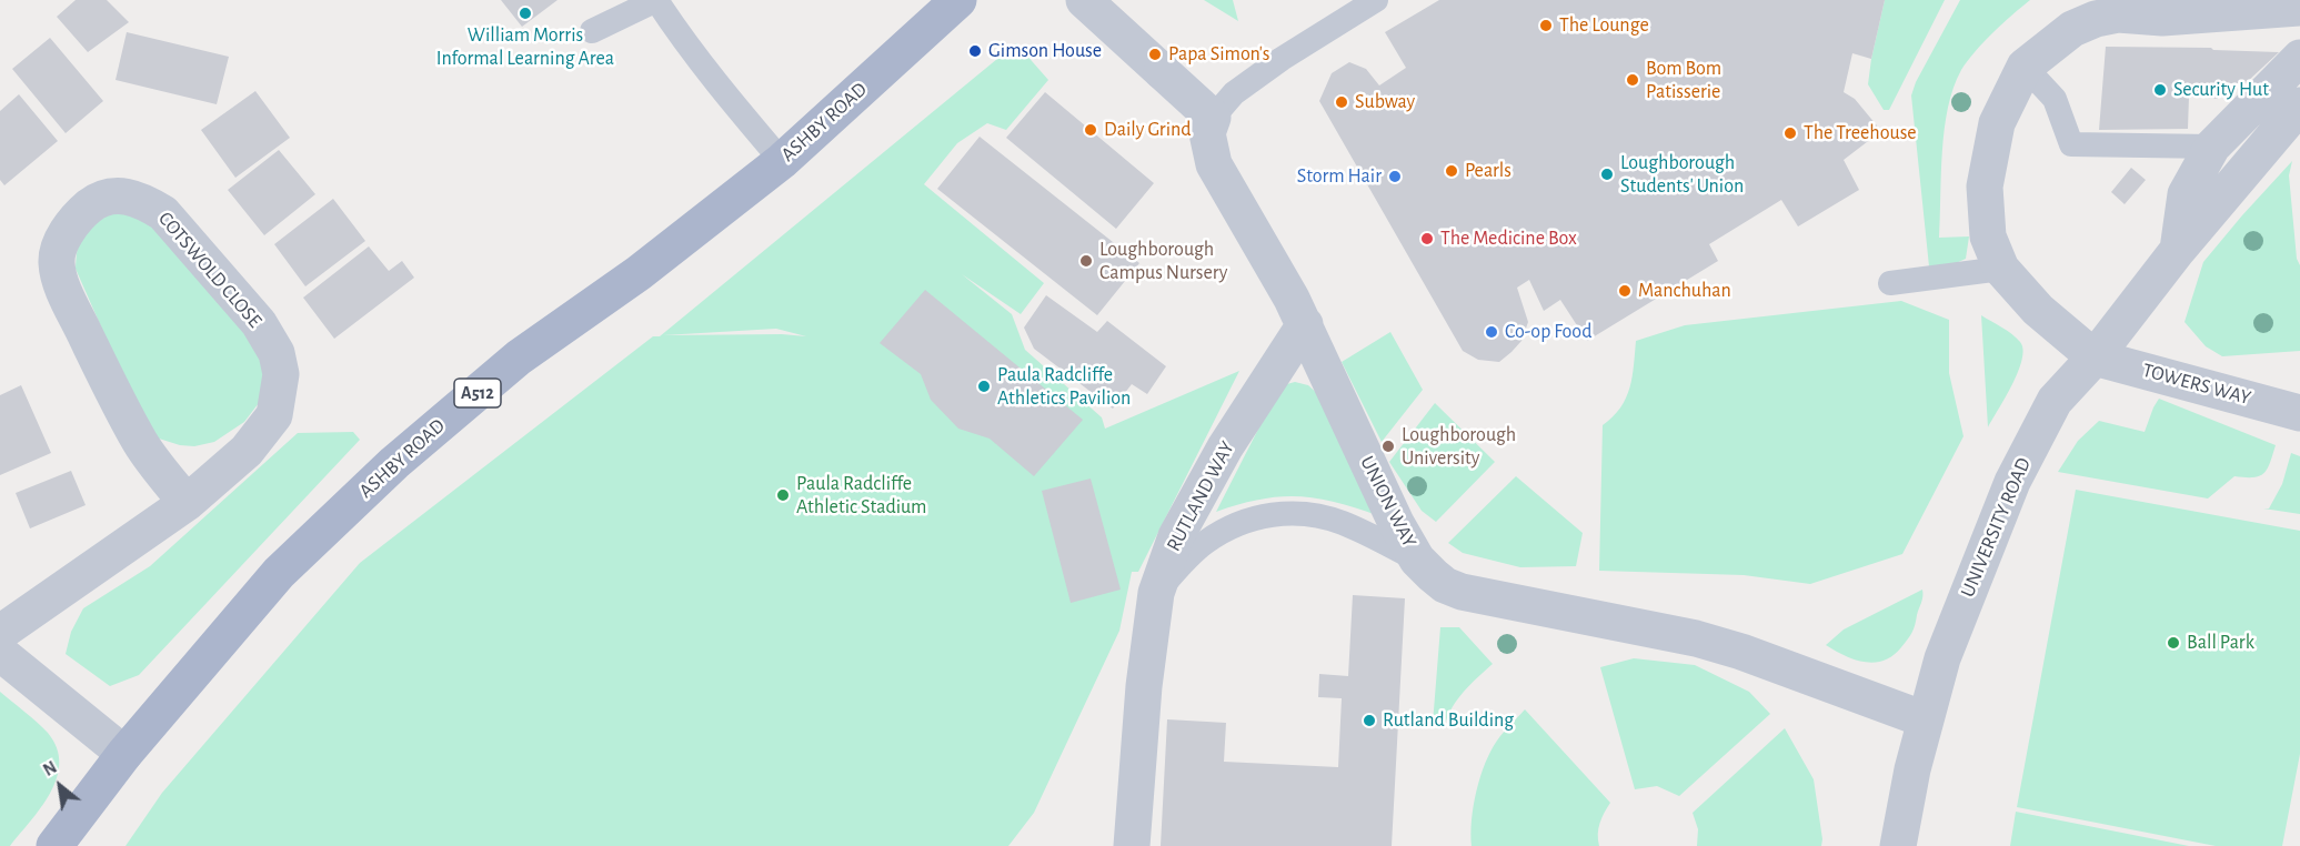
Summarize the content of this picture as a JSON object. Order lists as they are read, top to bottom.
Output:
{
  "streets": {
    "main road": ["ASHBY ROAD", "A512"],
    "street": [
      "COTSWOLD CLOSE",
      "TOWERS WAY",
      "RUTLAND WAY",
      "UNION WAY",
      "UNIVERSITY ROAD"
    ]
  },
  "crossings": [
    ["TOWERS WAY", "UNIVERSITY ROAD"],
    ["RUTLAND WAY", "UNION WAY"],
    ["UNION WAY", "UNIVERSITY ROAD"]
  ],
  "places": [
    "William Morris Informal Learning Area",
    "The Lounge",
    "Gimson House",
    "Papa Simon's",
    "Bom Bom Patisserie",
    "Security Hut",
    "Subway",
    "Daily Grind",
    "The Treehouse",
    "Pearls",
    "Loughborough Students' Union",
    "Storm Hair",
    "The Medicine Box",
    "Loughborough Campus Nursery",
    "Manchuhan",
    "Co-op Food",
    "Paula Radcliffe Athletics Pavilion",
    "Loughborough University",
    "Paula Radcliffe Athletic Stadium",
    "Ball Park",
    "Rutland Building"
  ],
  "north": "top left"
}
